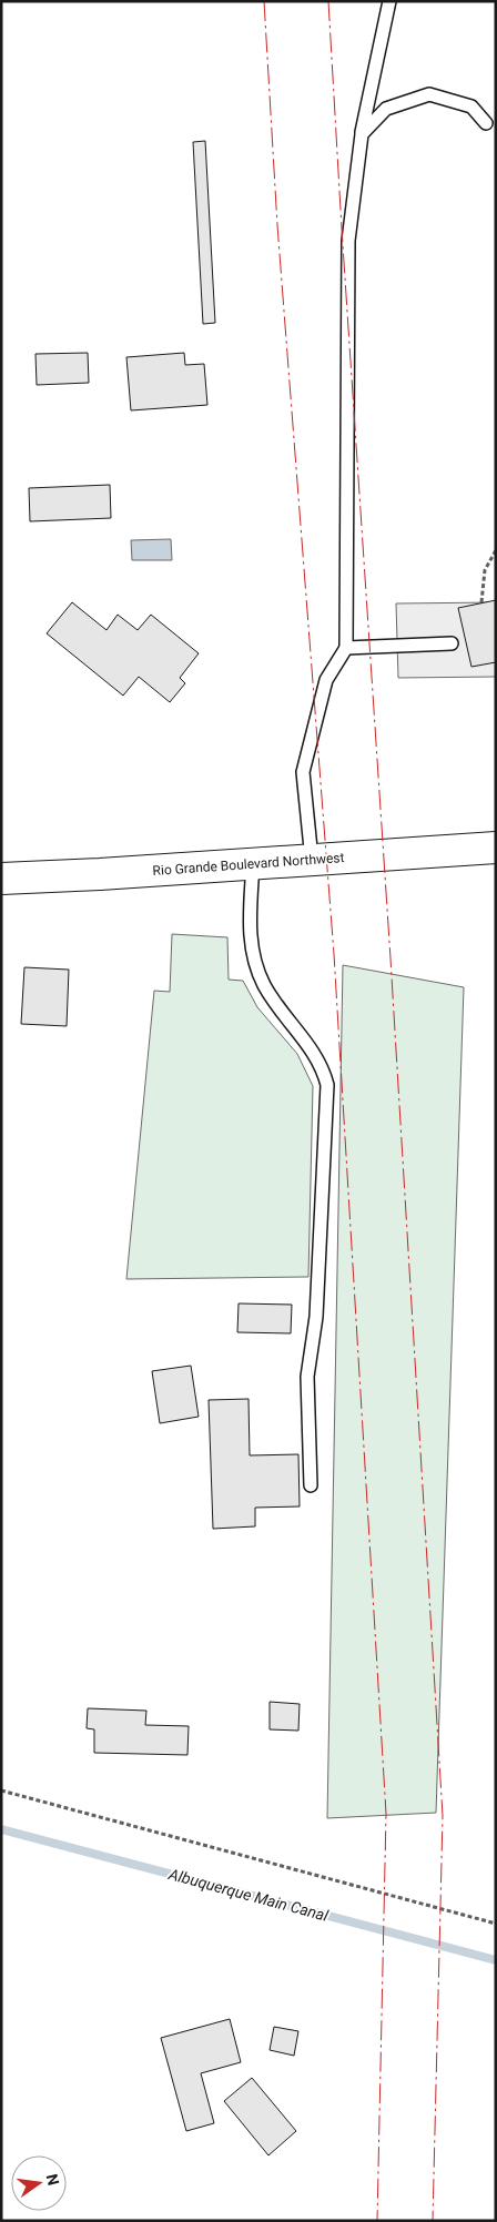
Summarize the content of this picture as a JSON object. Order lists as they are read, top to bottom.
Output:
{
  "streets": {
    "street": ["Rio Grande Boulevard Northwest"]
  },
  "water": ["Albuquerque Main Canal"],
  "north": "right"
}
